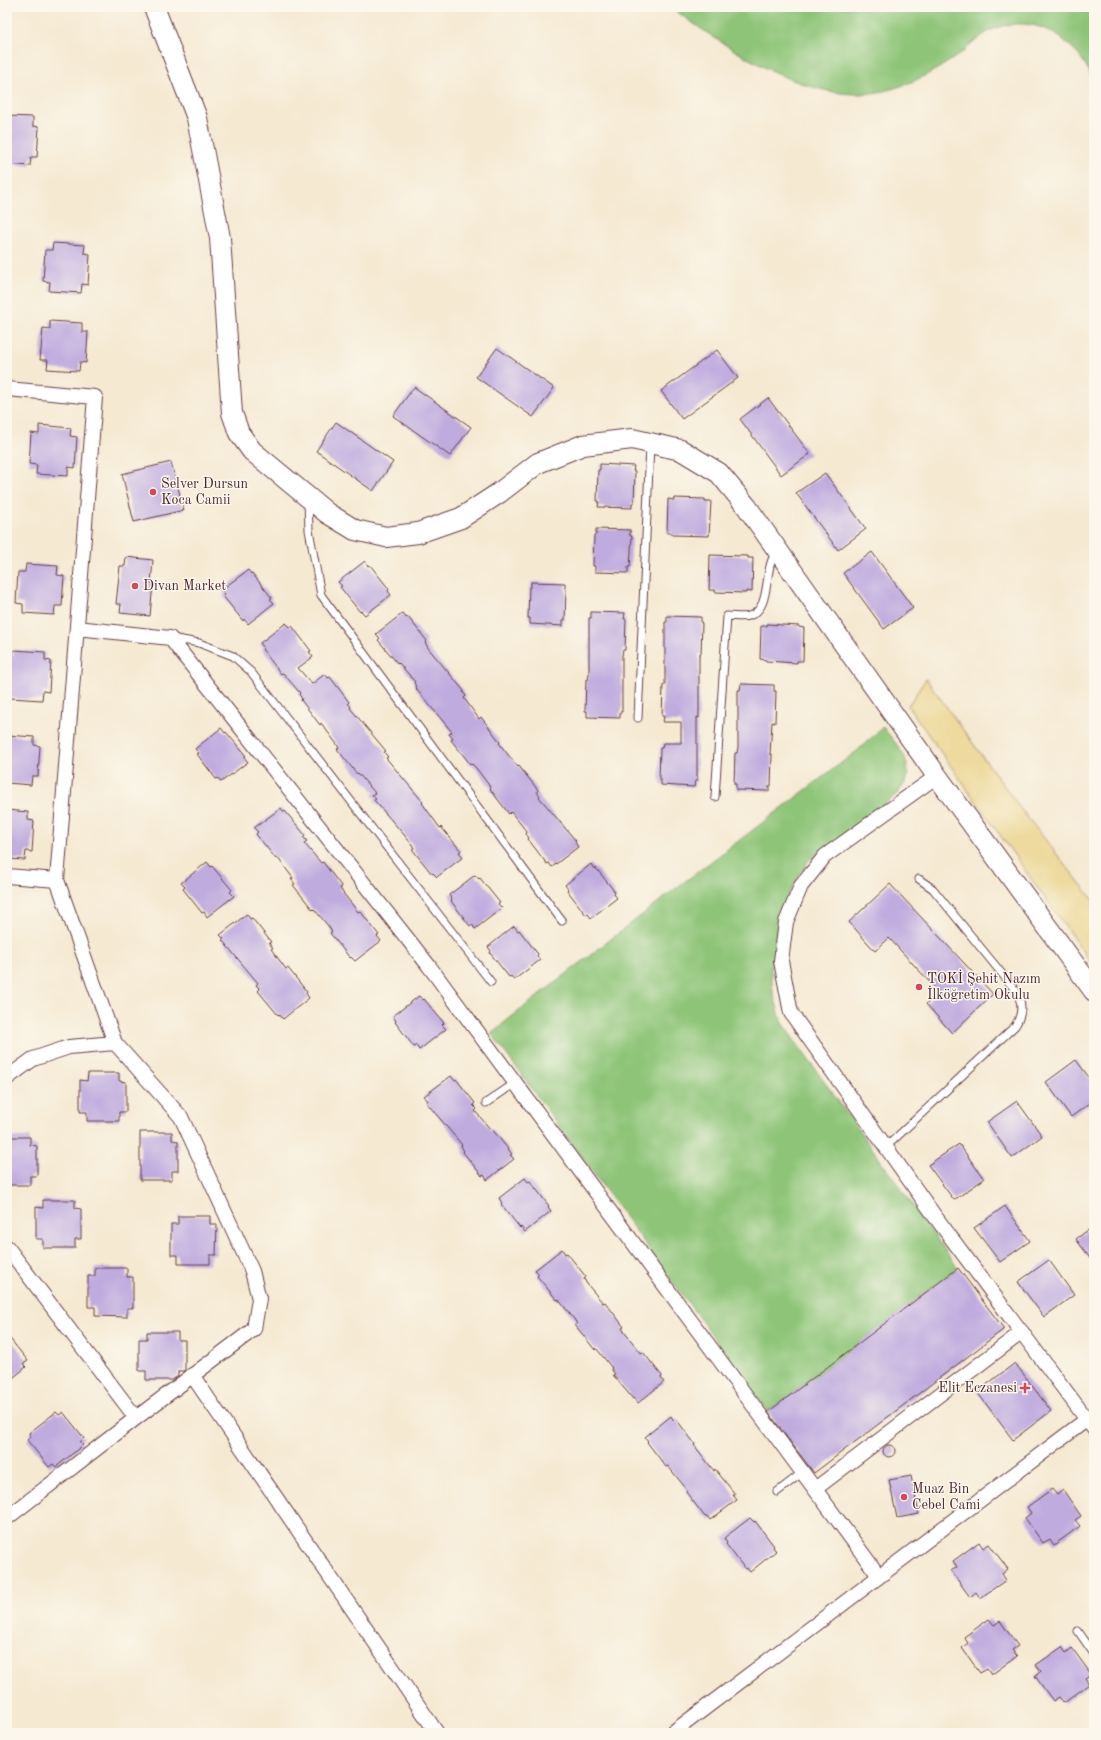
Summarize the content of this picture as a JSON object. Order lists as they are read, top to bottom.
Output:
{
  "places": {
    "other": [
      "Selver Dursun Koca Camii",
      "Divan Market",
      "TOKİ Şehit Nazım İlköğretim Okulu",
      "Muaz Bin Cebel Cami"
    ],
    "health": ["Elit Eczanesi"]
  }
}
